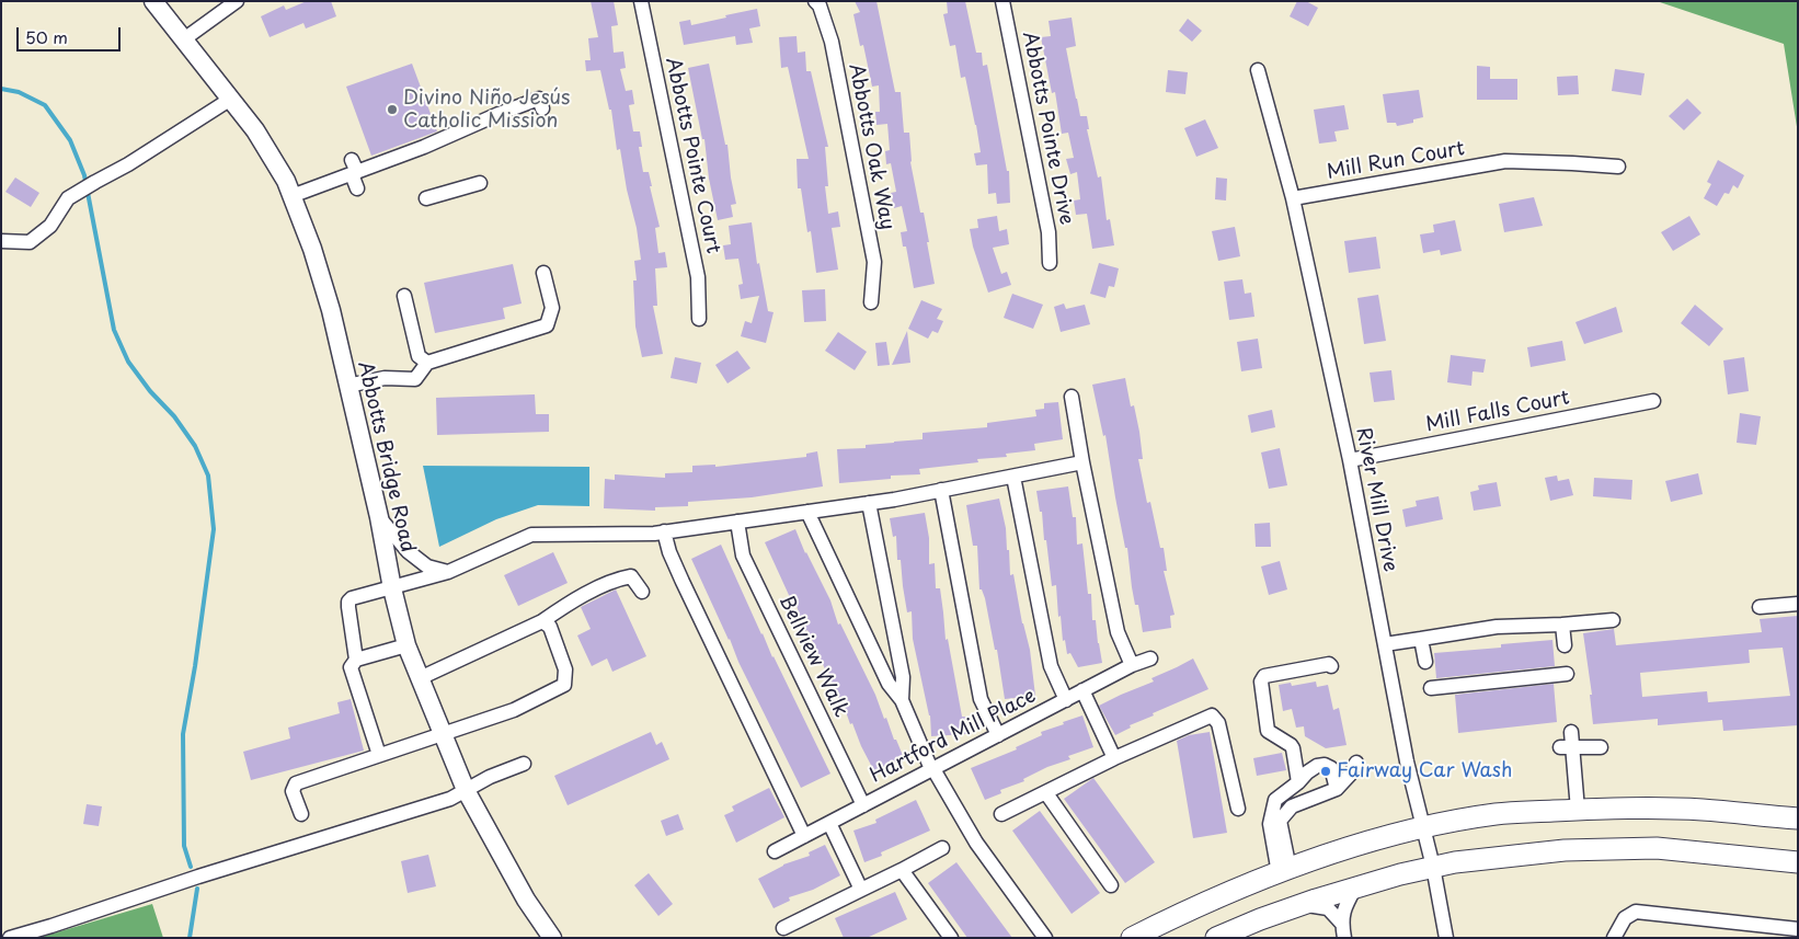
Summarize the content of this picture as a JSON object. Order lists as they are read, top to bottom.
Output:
{
  "streets": {
    "main road": ["Abbotts Bridge Road"],
    "street": [
      "Abbotts Pointe Drive",
      "Abbotts Oak Way",
      "Abbotts Pointe Court",
      "Mill Run Court",
      "Mill Falls Court",
      "River Mill Drive",
      "Bellview Walk",
      "Hartford Mill Place"
    ]
  },
  "crossings": [
    ["Mill Run Court", "River Mill Drive"],
    ["Mill Falls Court", "River Mill Drive"],
    ["Bellview Walk", "Hartford Mill Place"]
  ],
  "places": ["Divino Niño Jesús Catholic Mission", "Fairway Car Wash"],
  "scale_bar": "50 m"
}
